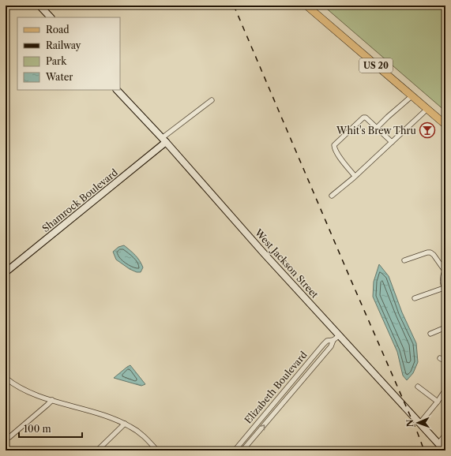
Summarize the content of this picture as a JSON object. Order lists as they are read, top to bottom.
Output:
{
  "streets": {
    "main road": ["US 20"],
    "street": ["Shamrock Boulevard", "West Jackson Street", "Elizabeth Boulevard"]
  },
  "crossings": [
    ["Shamrock Boulevard", "West Jackson Street"],
    ["West Jackson Street", "Elizabeth Boulevard"]
  ],
  "places": {
    "bar": ["Whit's Brew Thru"]
  },
  "legend": [
    "Road",
    "Railway",
    "Park",
    "Water"
  ],
  "scale_bar": "100 m",
  "north": "left"
}
